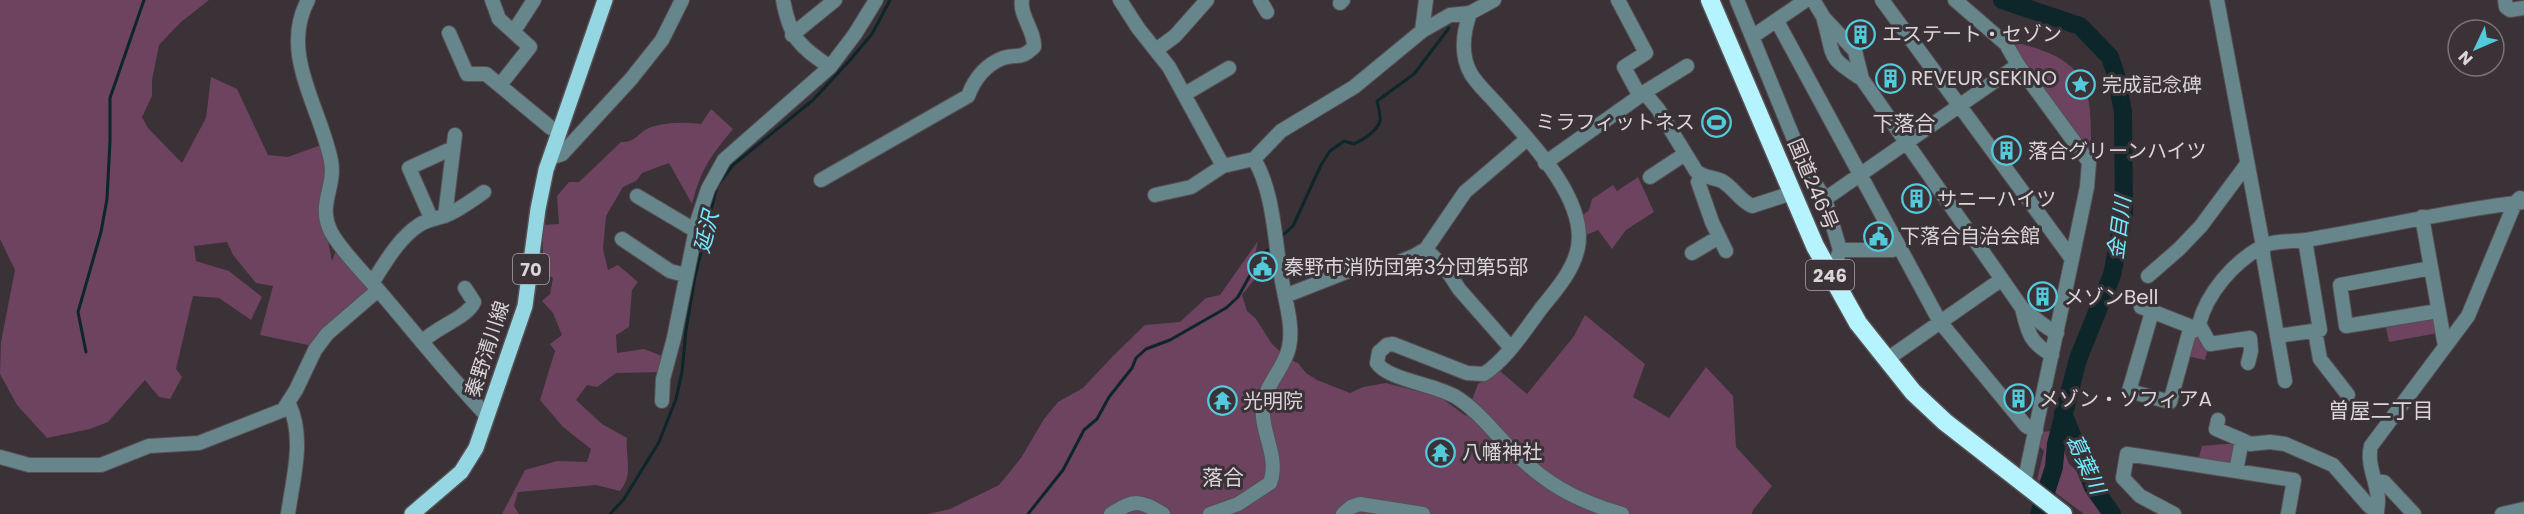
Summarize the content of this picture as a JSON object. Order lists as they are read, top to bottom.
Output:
{
  "streets": {
    "highway": ["国道246号", "246"],
    "main road": ["70", "秦野清川線"]
  },
  "crossings": [
    ["国道246号", "246"]
  ],
  "districts": ["下落合", "曽屋二丁目", "落合"],
  "water": ["金目川", "延沢", "葛葉川"],
  "places": {
    "building": [
      "エステート・セゾン",
      "REVEUR SEKINO",
      "落合グリーンハイツ",
      "サニーハイツ",
      "メゾンBell",
      "メゾン・ソフィアA"
    ],
    "place": ["完成記念碑"],
    "sports": ["ミラフィットネス"],
    "public building": ["下落合自治会館", "秦野市消防団第3分団第5部"],
    "temple": ["光明院", "八幡神社"]
  },
  "north": "bottom left"
}
